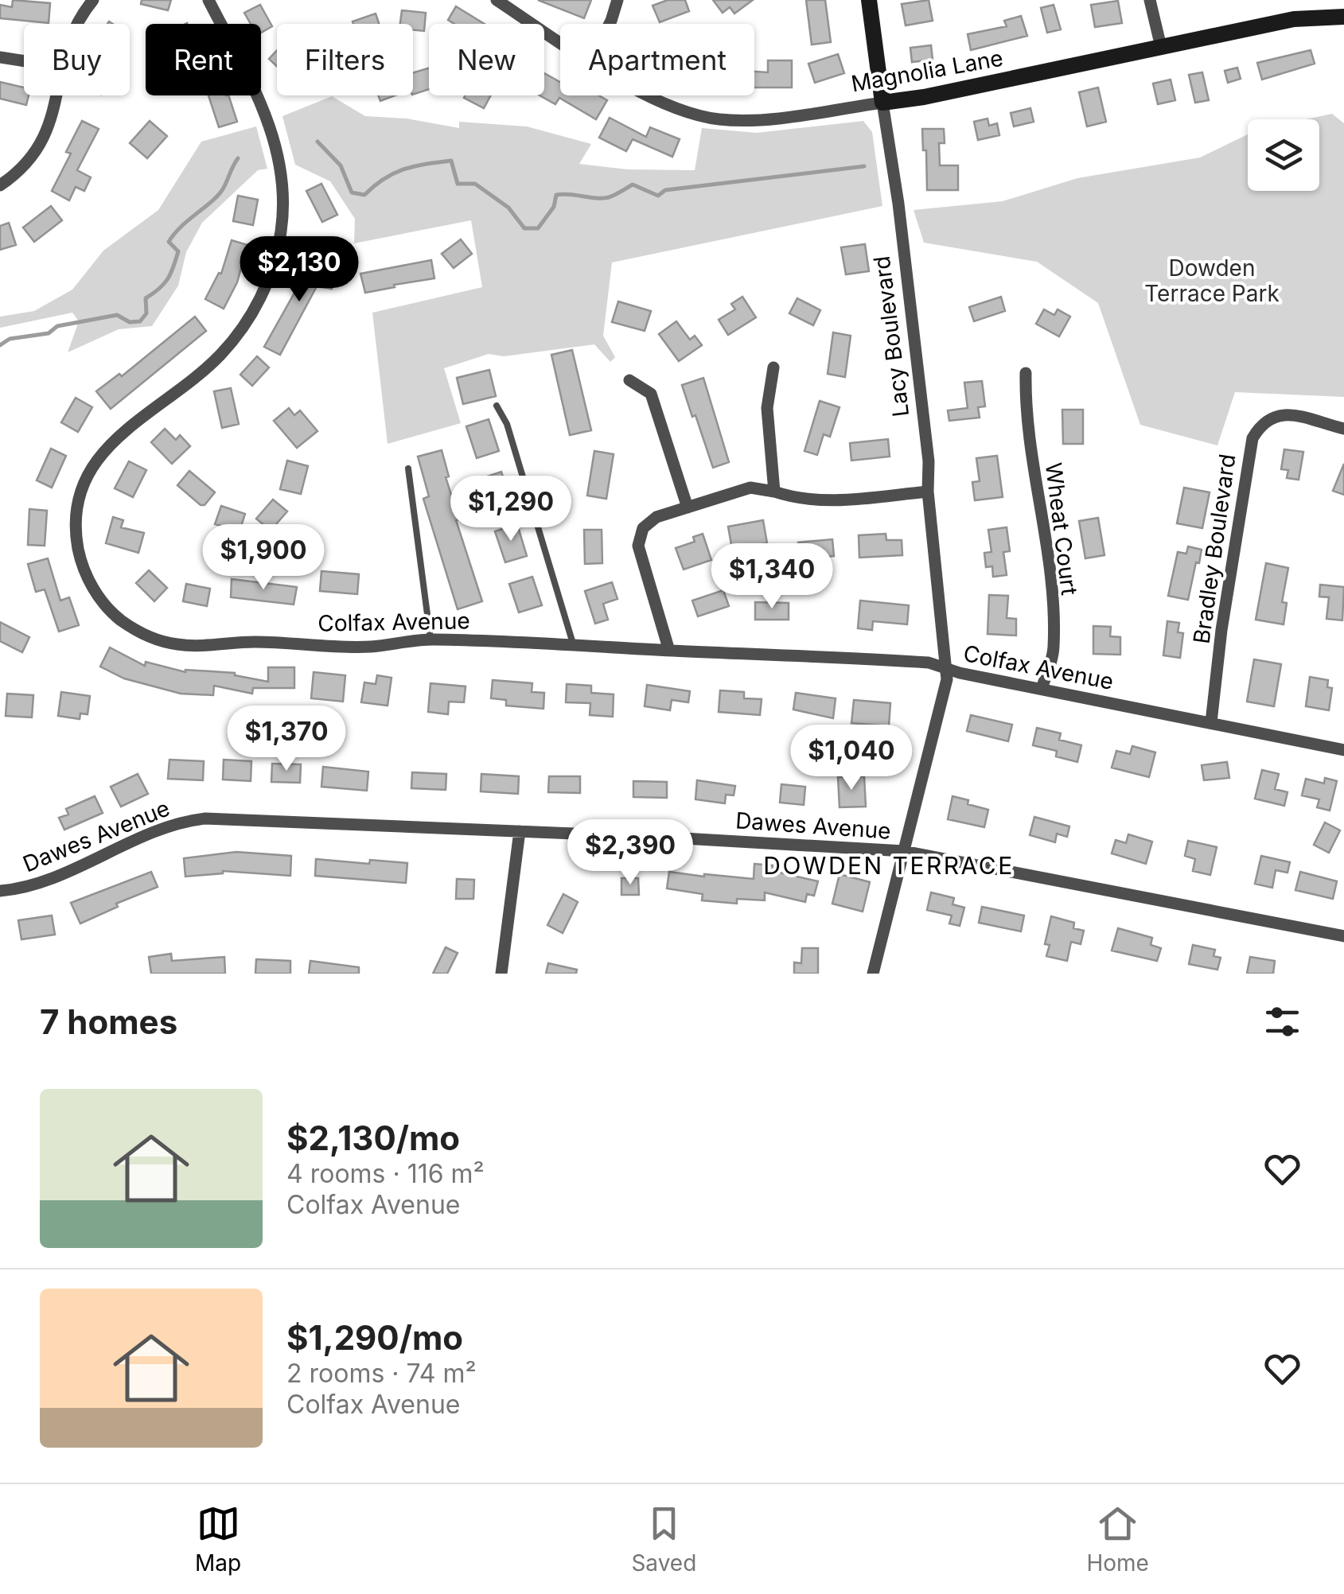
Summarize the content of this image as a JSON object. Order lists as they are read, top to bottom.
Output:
{
  "streets": {
    "street": [
      "Magnolia Lane",
      "Lacy Boulevard",
      "Wheat Court",
      "Bradley Boulevard",
      "Colfax Avenue",
      "Dawes Avenue"
    ]
  },
  "crossings": [
    ["Magnolia Lane", "Lacy Boulevard"],
    ["Lacy Boulevard", "Colfax Avenue"],
    ["Lacy Boulevard", "Dawes Avenue"],
    ["Wheat Court", "Colfax Avenue"],
    ["Bradley Boulevard", "Colfax Avenue"]
  ],
  "districts": ["DOWDEN TERRACE"],
  "parks": ["Dowden Terrace Park"],
  "page": {
    "chip": [
      "Buy",
      "Rent",
      "Filters",
      "New",
      "Apartment"
    ],
    "price": [
      "$2,130",
      "$1,290",
      "$1,900",
      "$1,340",
      "$1,370",
      "$1,040",
      "$2,390"
    ],
    "heading": "7 homes",
    "list": [
      {
        "name": "$2,130/mo",
        "note": "4 rooms · 116 m² · Colfax Avenue"
      },
      {
        "name": "$1,290/mo",
        "note": "2 rooms · 74 m² · Colfax Avenue"
      }
    ],
    "tabs": ["Map", "Saved", "Home"]
  }
}
